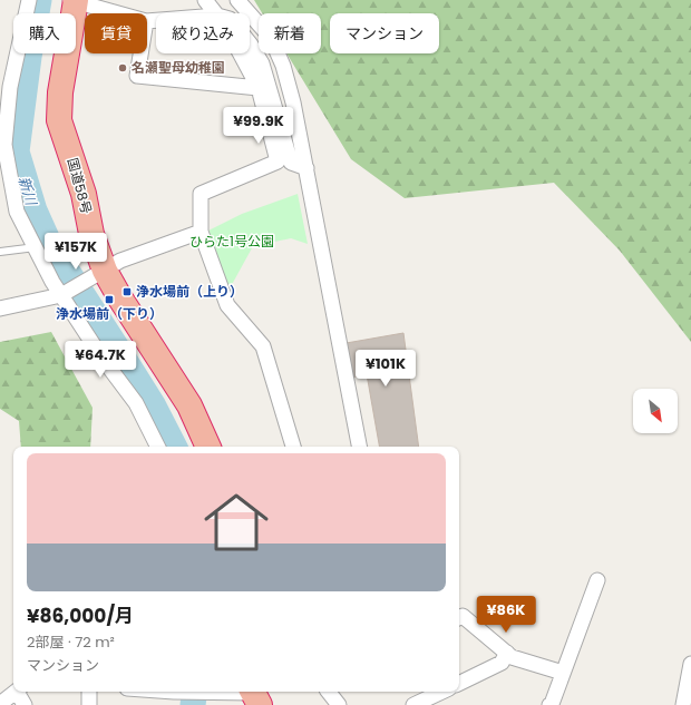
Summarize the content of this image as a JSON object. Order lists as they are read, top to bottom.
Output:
{
  "streets": {
    "highway": ["国道58号"]
  },
  "water": ["新川"],
  "parks": ["ひらた1号公園"],
  "places": {
    "other": ["名瀬聖母幼稚園"],
    "transit": ["浄水場前（上り）", "浄水場前（下り）"]
  },
  "north": "bottom right",
  "page": {
    "chip": [
      "購入",
      "賃貸",
      "絞り込み",
      "新着",
      "マンション"
    ],
    "price": [
      "¥99.9K",
      "¥157K",
      "¥64.7K",
      "¥101K",
      "¥86K"
    ],
    "list": [
      {
        "name": "¥86,000/月",
        "note": "2部屋 · 72 m² · マンション"
      }
    ]
  }
}
